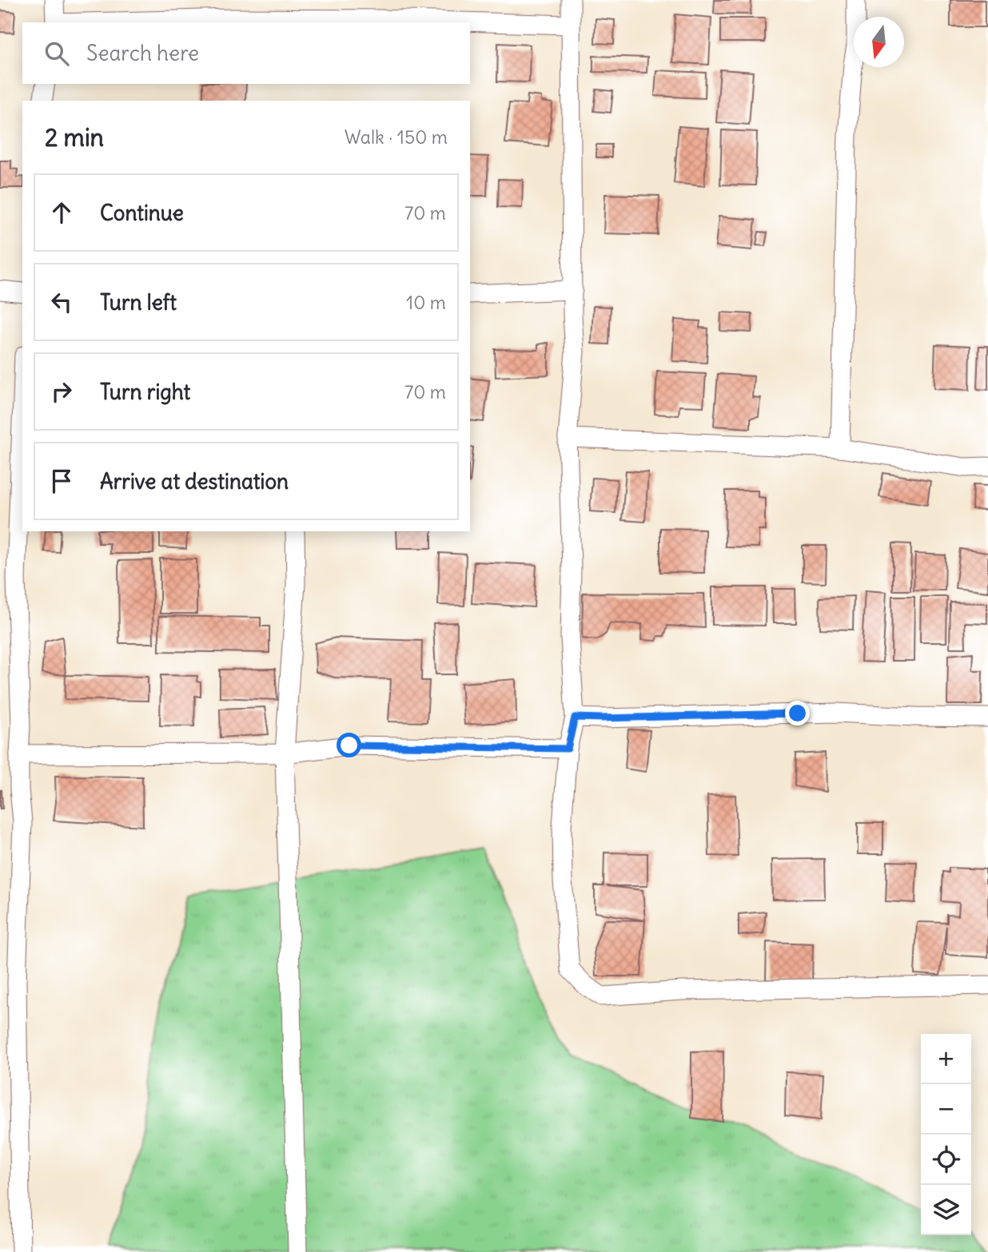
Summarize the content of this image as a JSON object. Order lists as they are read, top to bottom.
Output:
{
  "north": "bottom",
  "page": {
    "search": "Search here",
    "heading": ["2 min", "Walk · 150 m"],
    "list": [
      ["Continue", "70 m"],
      ["Turn left", "10 m"],
      ["Turn right", "70 m"],
      "Arrive at destination"
    ],
    "map_buttons": ["+", "−"]
  }
}
